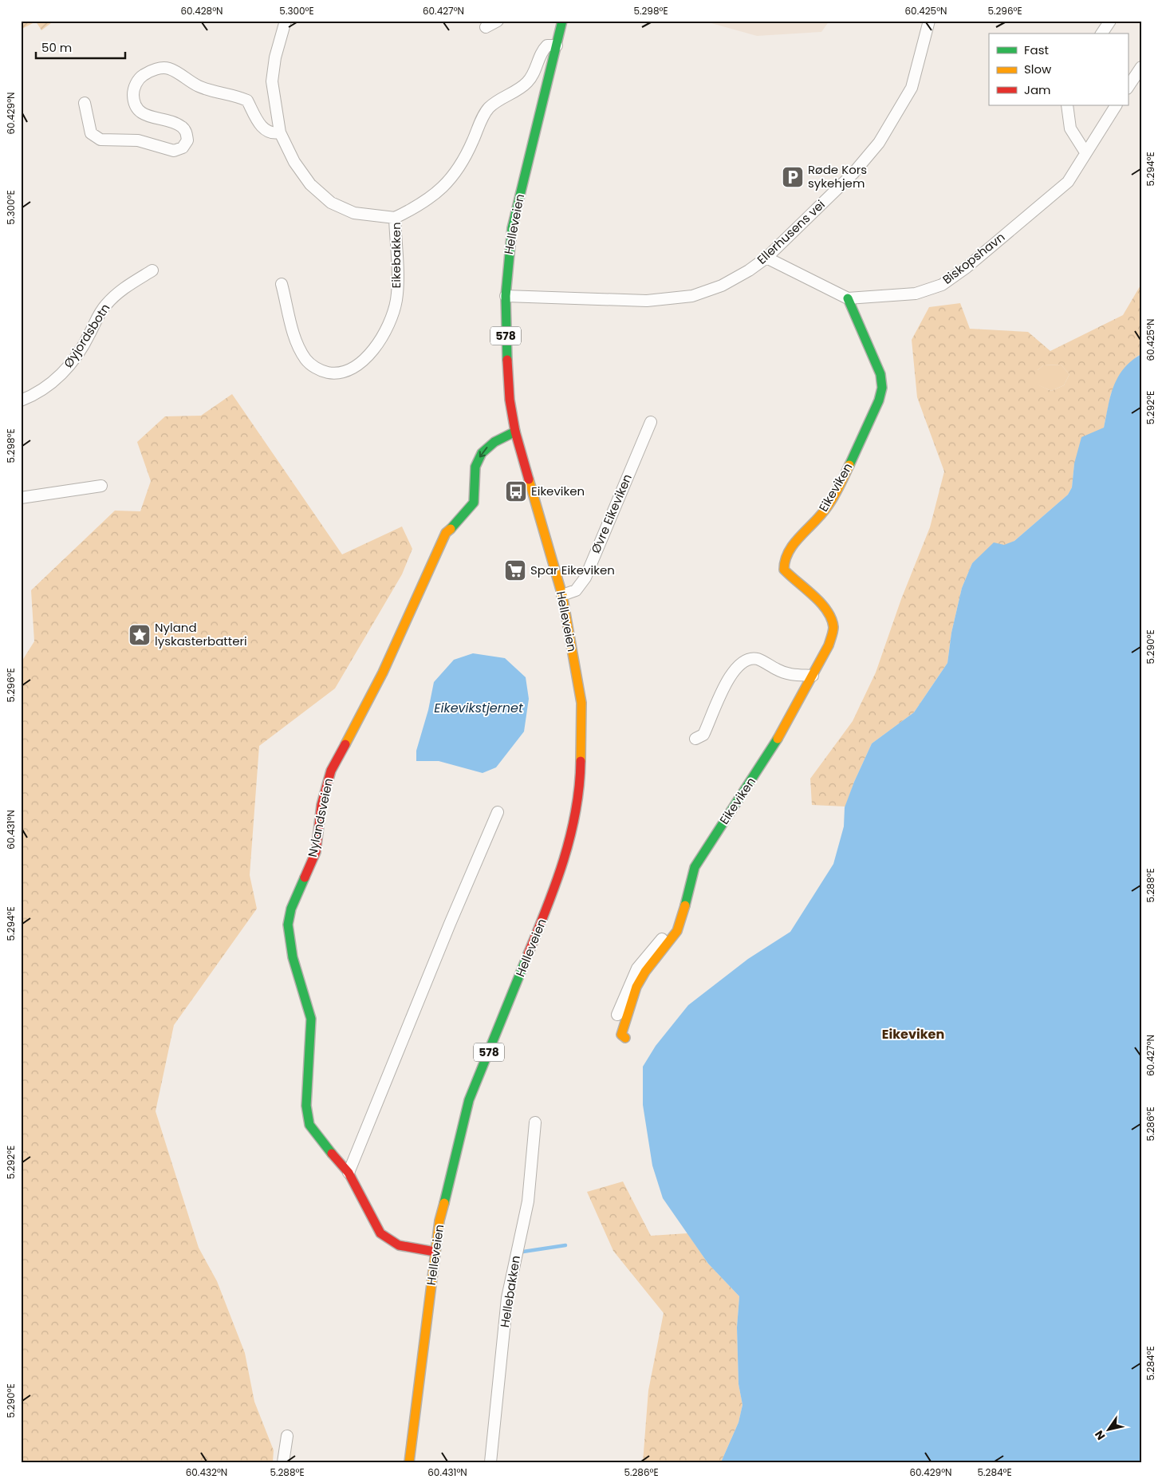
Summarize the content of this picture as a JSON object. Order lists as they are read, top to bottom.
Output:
{
  "streets": {
    "street": [
      "Helleveien",
      "Ellerhusens vei",
      "Eikebakken",
      "Biskopshavn",
      "Øyjordsbotn",
      "578",
      "Eikeviken",
      "Øvre Eikeviken",
      "Nylandsveien",
      "Hellebakken"
    ]
  },
  "crossings": [
    ["Helleveien", "Ellerhusens vei"],
    ["Helleveien", "Eikebakken"],
    ["Helleveien", "Øvre Eikeviken"],
    ["Helleveien", "Nylandsveien"],
    ["Biskopshavn", "Eikeviken"]
  ],
  "one_way": ["Nylandsveien"],
  "districts": ["Eikeviken"],
  "water": ["Eikevikstjernet"],
  "places": {
    "parking": ["Røde Kors sykehjem"],
    "bus stop": ["Eikeviken"],
    "supermarket": ["Spar Eikeviken"],
    "place": ["Nyland lyskasterbatteri"]
  },
  "legend": ["Fast", "Slow", "Jam"],
  "scale_bar": "50 m",
  "north": "bottom left",
  "coordinates": [
    "60.428°N",
    "5.300°E",
    "60.427°N",
    "5.298°E",
    "60.425°N",
    "5.296°E",
    "60.429°N",
    "5.294°E",
    "5.292°E",
    "5.290°E",
    "60.431°N",
    "5.288°E",
    "5.286°E",
    "5.284°E",
    "60.432°N"
  ]
}
